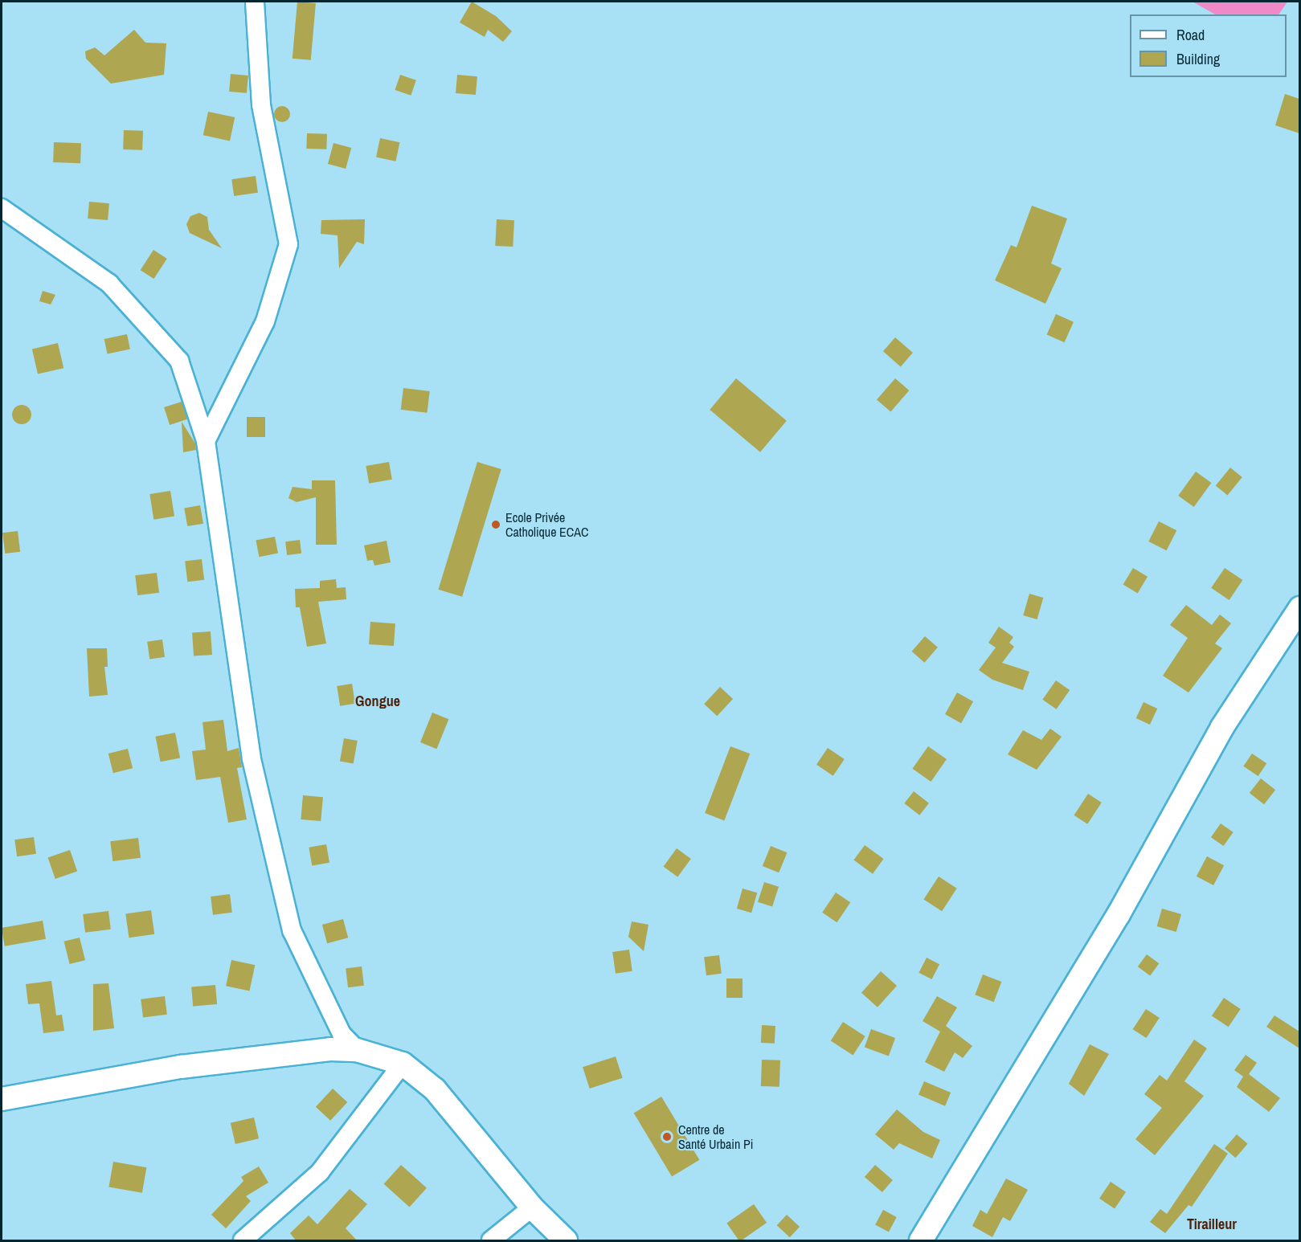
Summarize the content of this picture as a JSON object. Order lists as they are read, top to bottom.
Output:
{
  "districts": ["Gongue", "Tirailleur"],
  "places": ["Ecole Privée Catholique ECAC", "Centre de Santé Urbain Pi"],
  "legend": ["Road", "Building"]
}
